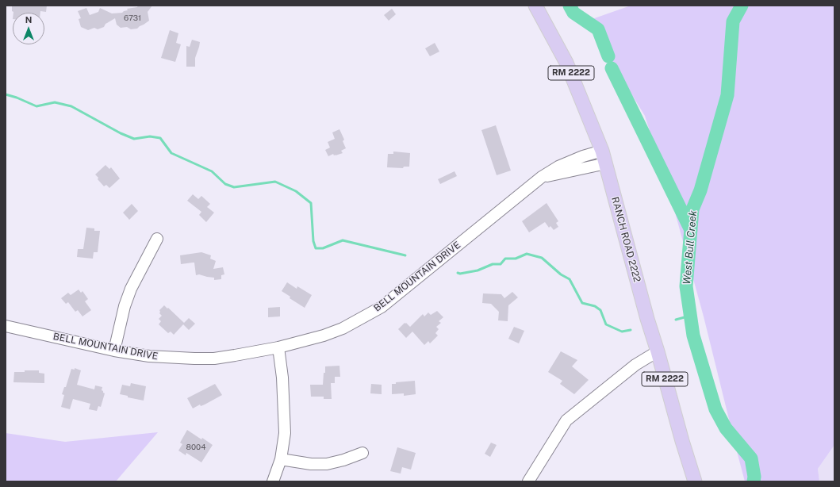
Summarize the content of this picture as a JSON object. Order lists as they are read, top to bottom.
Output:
{
  "streets": {
    "main road": ["RM 2222", "RANCH ROAD 2222"],
    "street": ["BELL MOUNTAIN DRIVE"]
  },
  "crossings": [
    ["RANCH ROAD 2222", "BELL MOUNTAIN DRIVE"]
  ],
  "water": ["West Bull Creek"],
  "house_numbers": ["6731", "8004"],
  "north": "top"
}
